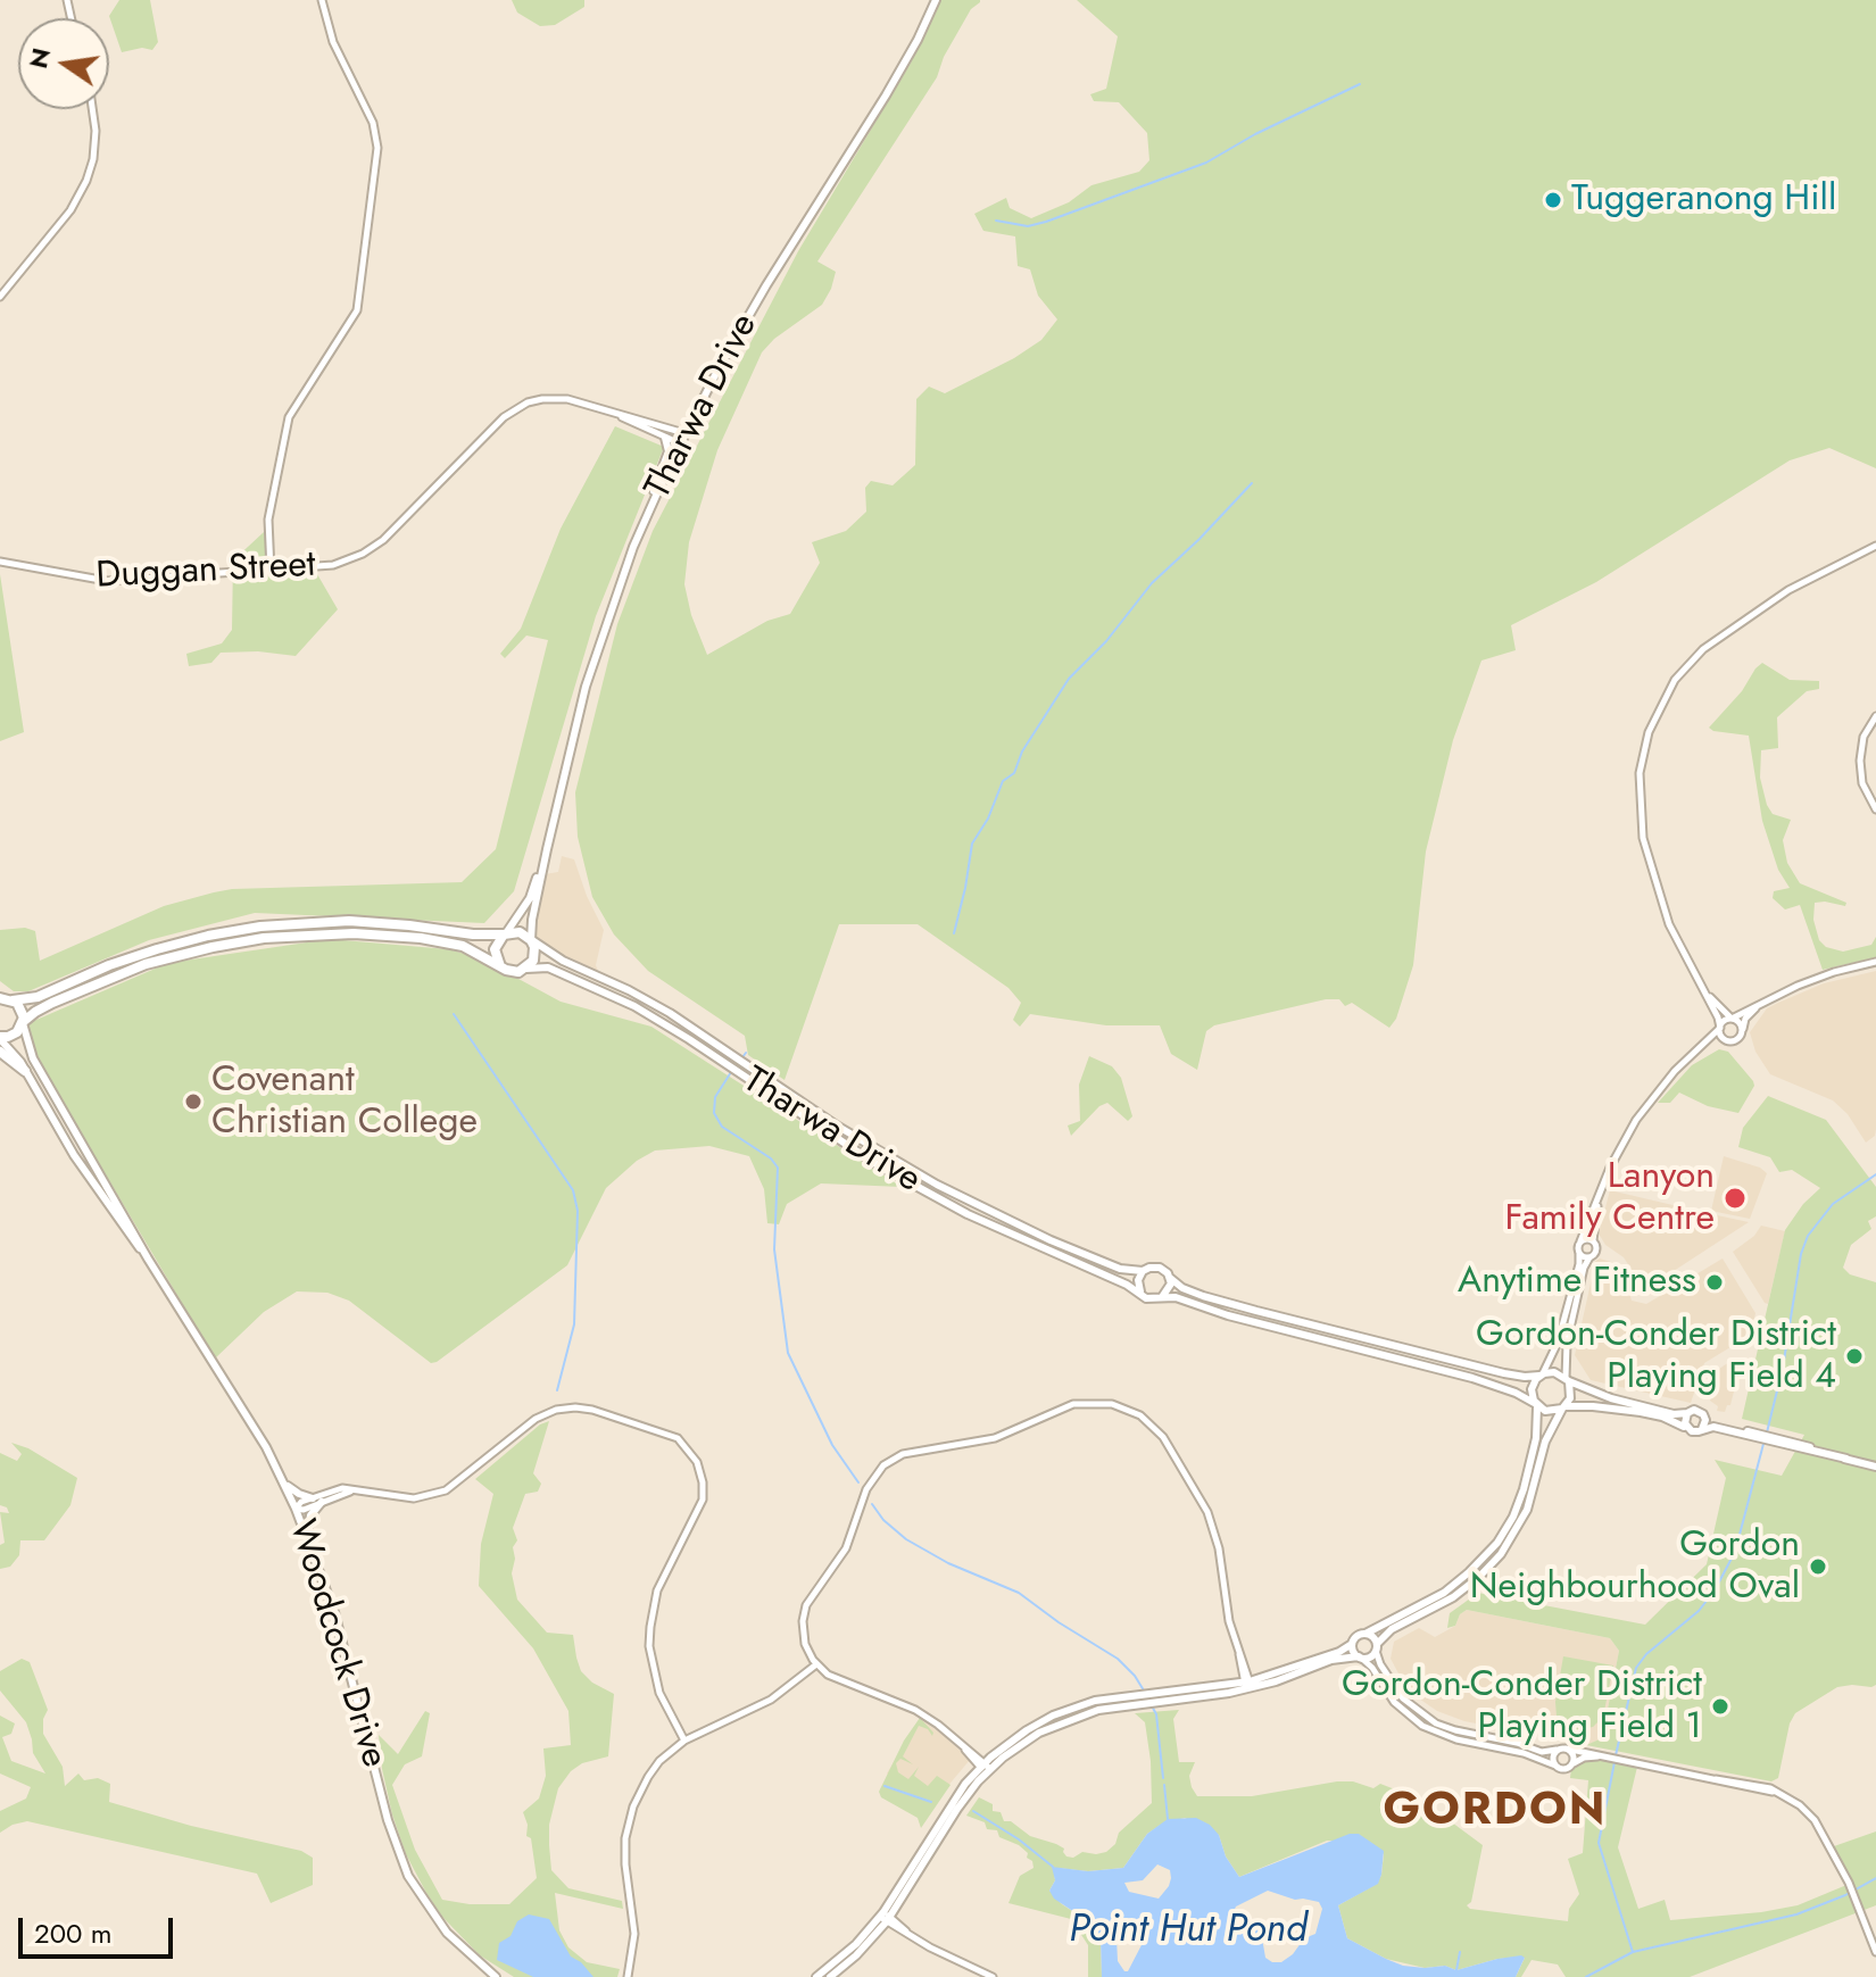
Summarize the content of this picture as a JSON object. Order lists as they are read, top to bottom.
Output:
{
  "streets": {
    "main road": ["Tharwa Drive", "Woodcock Drive"],
    "street": ["Duggan Street"]
  },
  "crossings": [
    ["Tharwa Drive", "Duggan Street"]
  ],
  "districts": ["GORDON"],
  "water": ["Point Hut Pond"],
  "places": [
    "Tuggeranong Hill",
    "Covenant Christian College",
    "Lanyon Family Centre",
    "Anytime Fitness",
    "Gordon-Conder District Playing Field 4",
    "Gordon Neighbourhood Oval",
    "Gordon-Conder District Playing Field 1"
  ],
  "scale_bar": "200 m",
  "north": "left"
}
